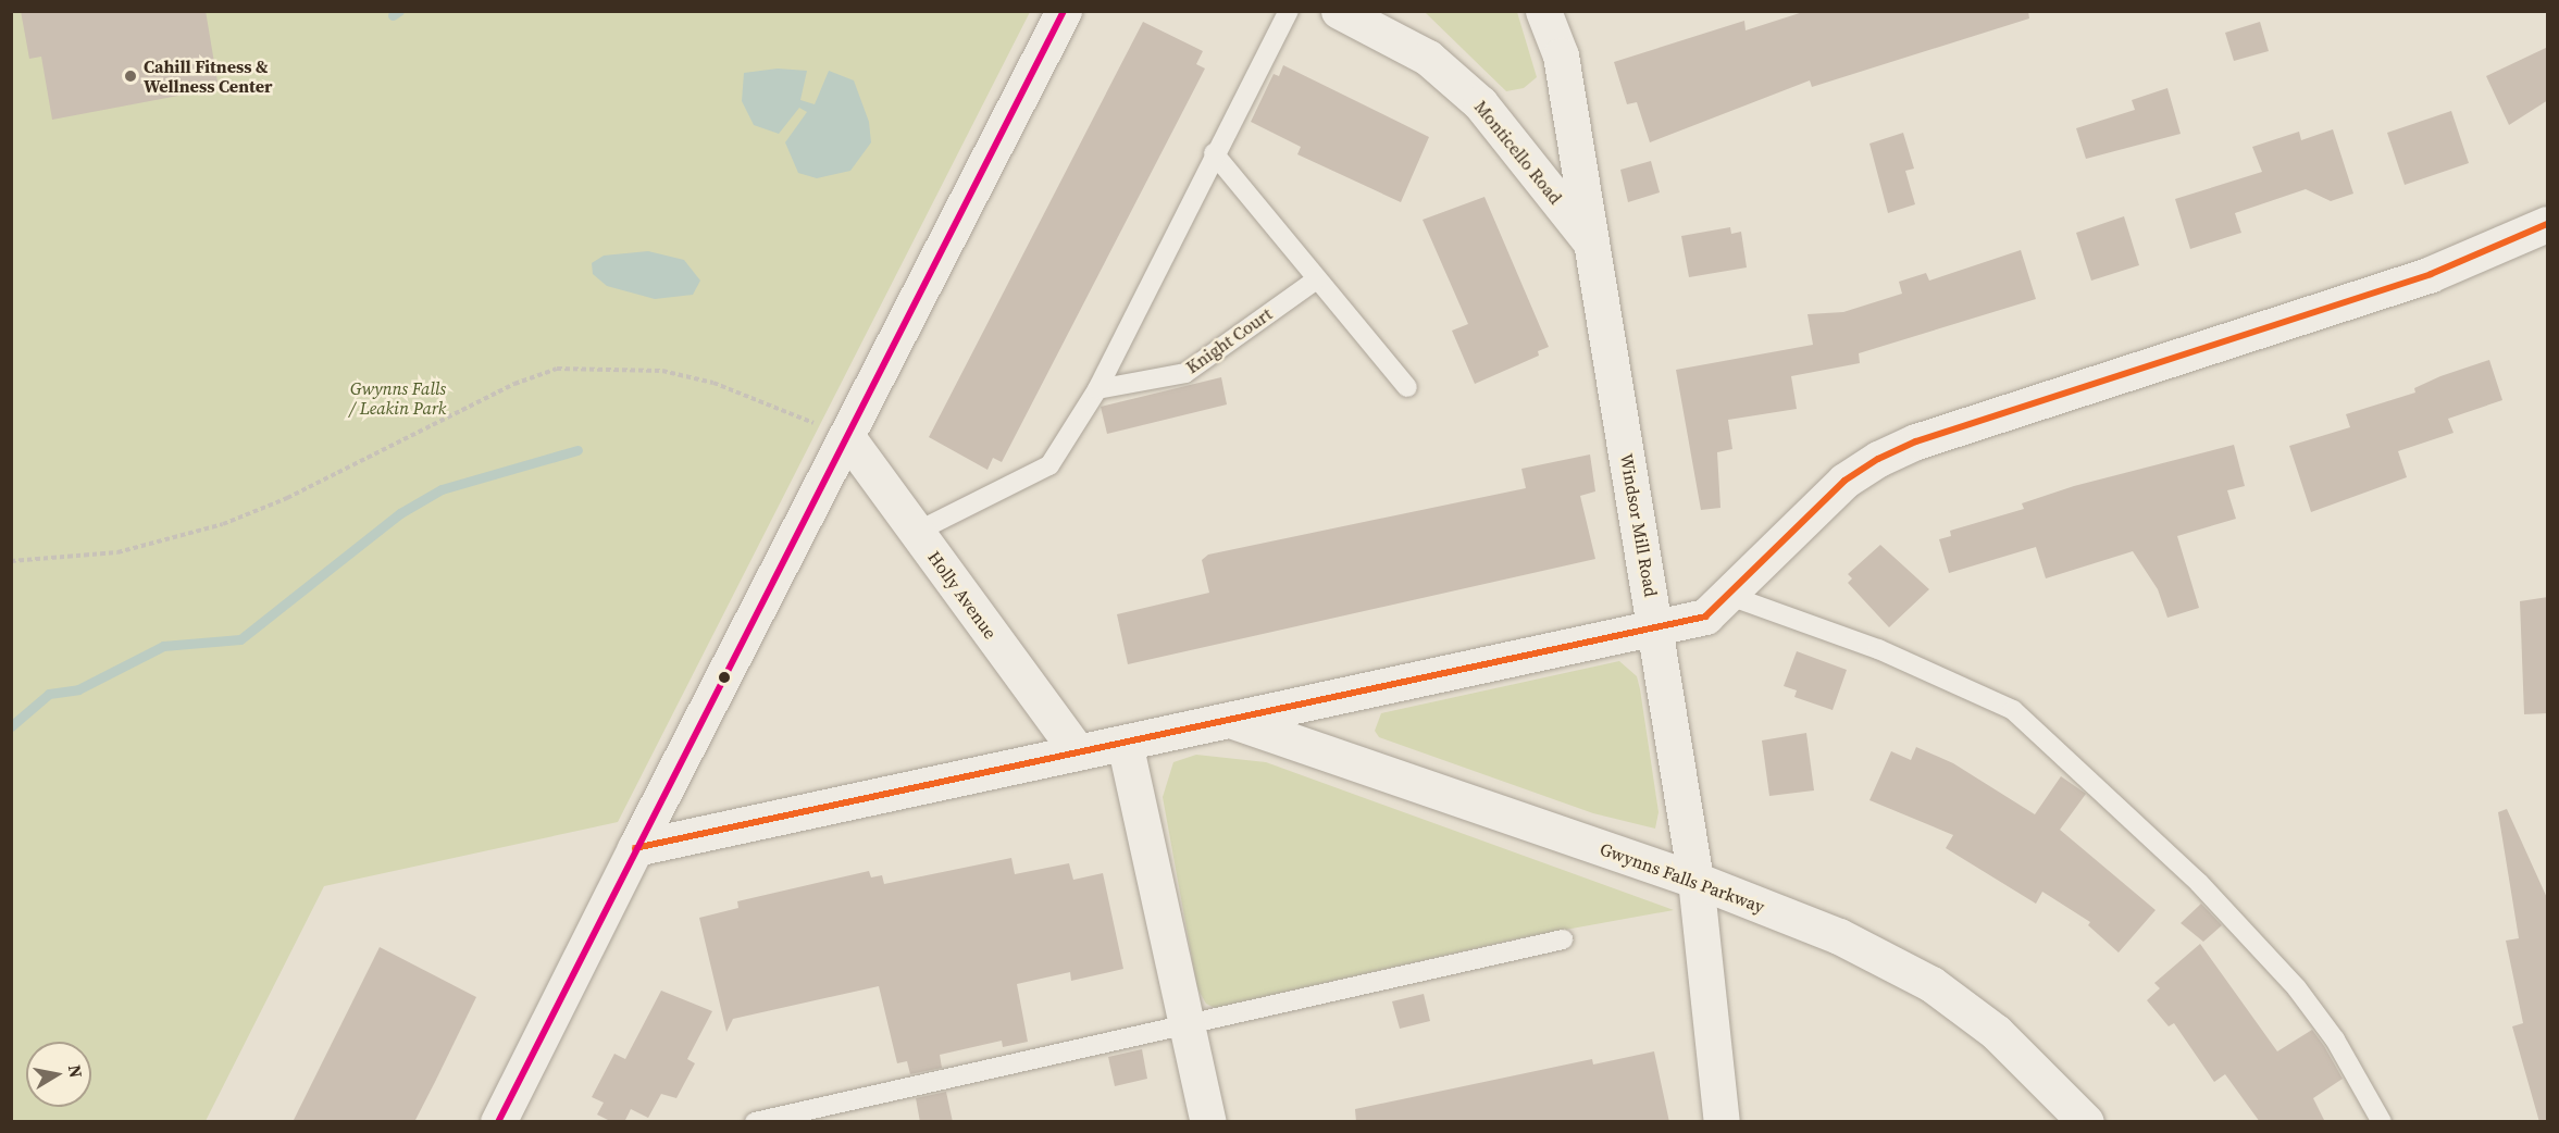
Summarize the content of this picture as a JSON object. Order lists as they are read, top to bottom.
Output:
{
  "streets": {
    "street": [
      "Monticello Road",
      "Windsor Mill Road",
      "Holly Avenue",
      "Gwynns Falls Parkway"
    ],
    "lane": ["Knight Court"]
  },
  "crossings": [
    ["Monticello Road", "Windsor Mill Road"],
    ["Windsor Mill Road", "Gwynns Falls Parkway"]
  ],
  "parks": ["Gwynns Falls / Leakin Park"],
  "places": ["Cahill Fitness & Wellness Center"],
  "north": "right"
}
